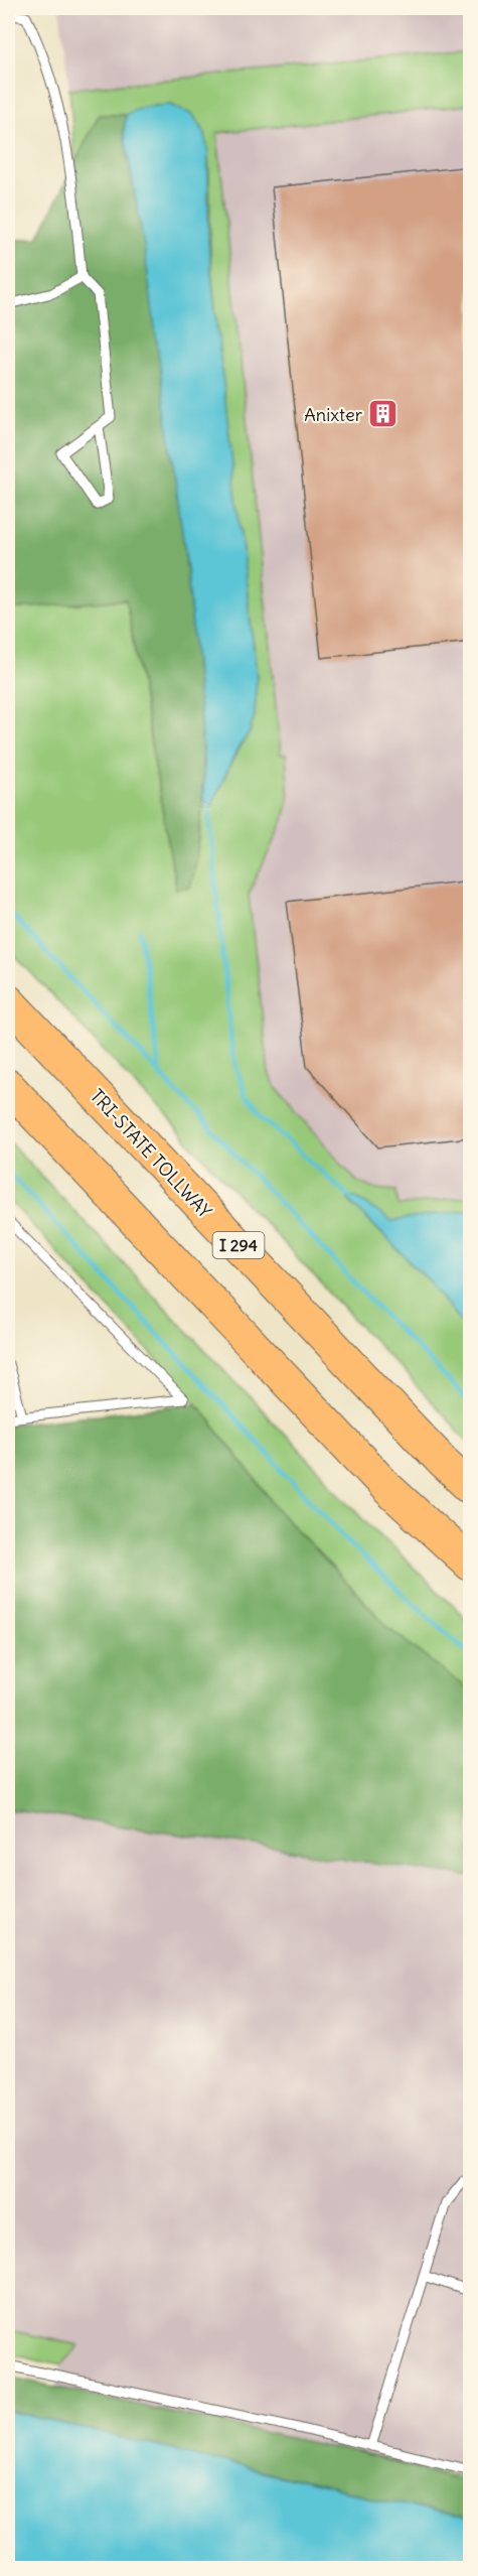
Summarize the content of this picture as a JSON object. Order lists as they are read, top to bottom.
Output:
{
  "streets": {
    "highway": ["TRI-STATE TOLLWAY", "I 294"]
  },
  "places": {
    "building": ["Anixter"]
  }
}
